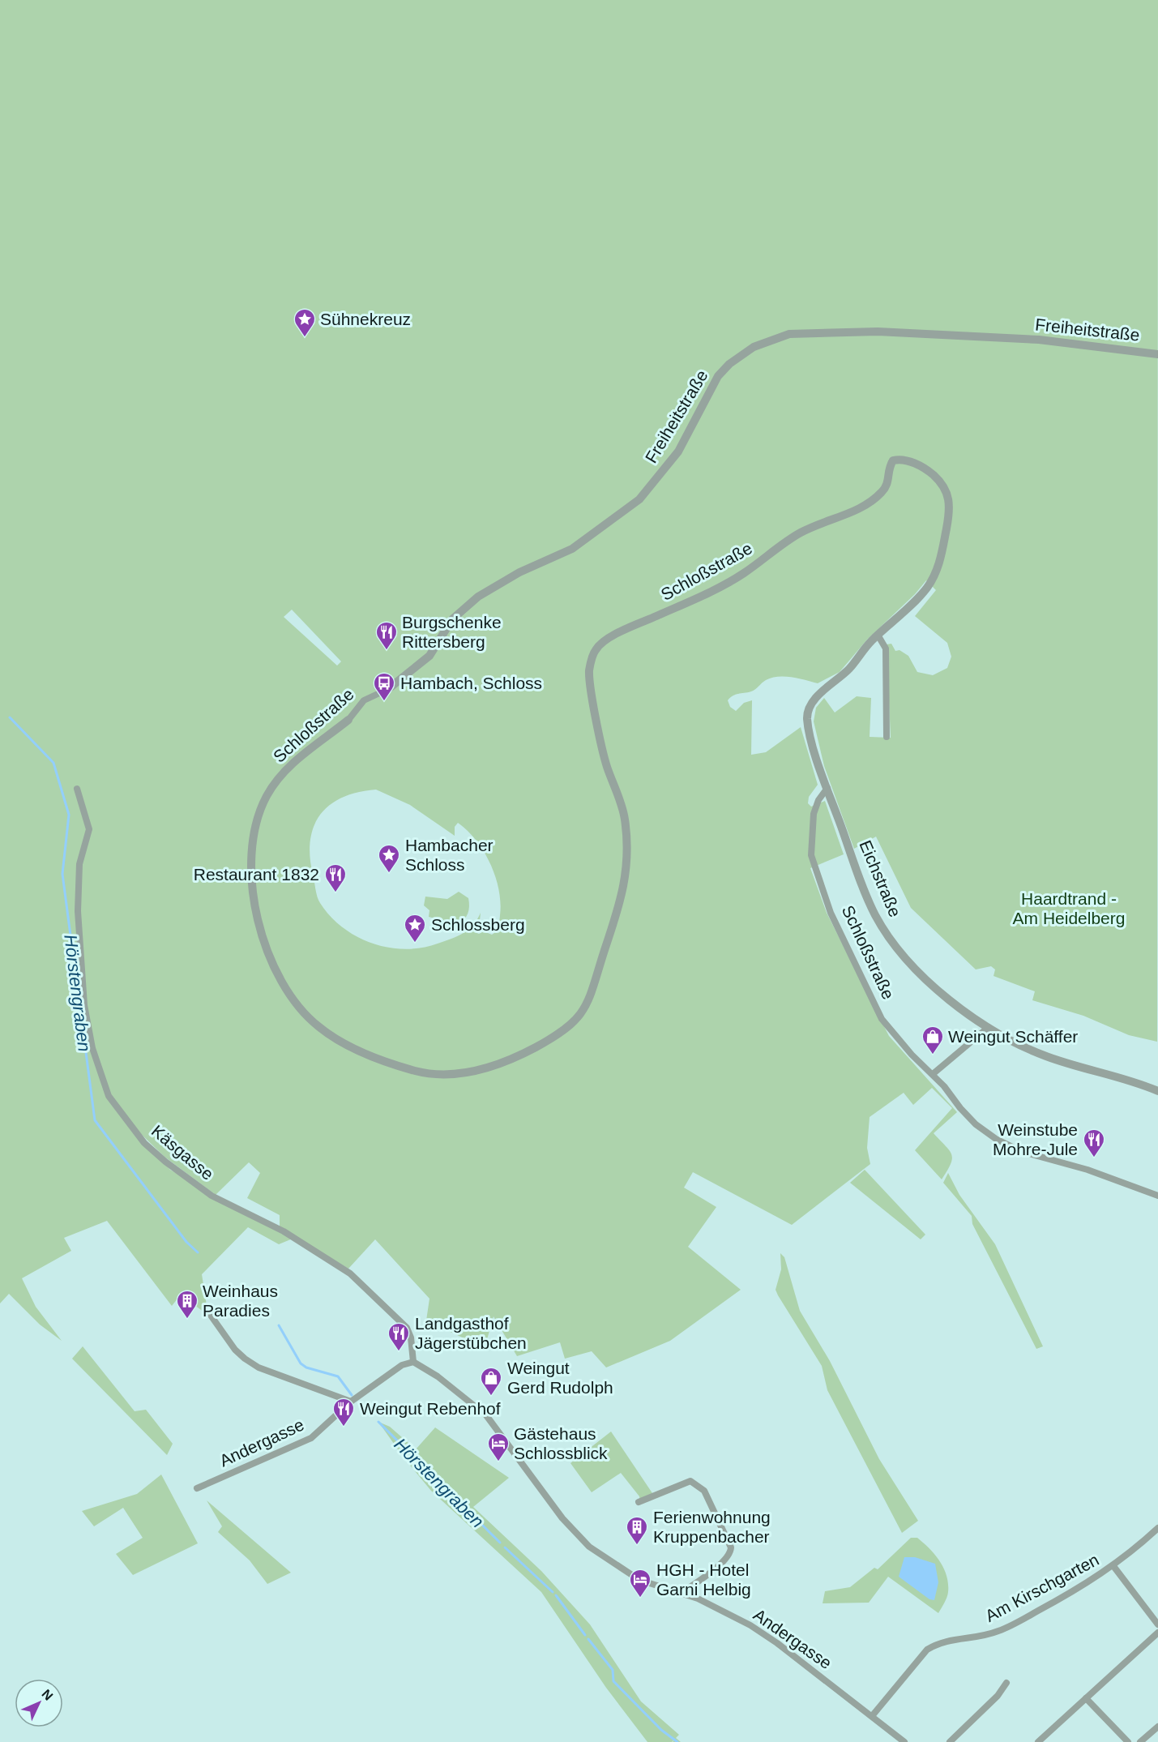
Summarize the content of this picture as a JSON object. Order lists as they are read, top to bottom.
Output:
{
  "streets": {
    "street": [
      "Freiheitstraße",
      "Schloßstraße",
      "Eichstraße",
      "Käsgasse",
      "Andergasse",
      "Am Kirschgarten"
    ]
  },
  "crossings": [
    ["Freiheitstraße", "Schloßstraße"],
    ["Schloßstraße", "Eichstraße"],
    ["Käsgasse", "Andergasse"],
    ["Andergasse", "Am Kirschgarten"]
  ],
  "water": ["Hörstengraben"],
  "parks": ["Haardtrand - Am Heidelberg"],
  "places": {
    "place": ["Sühnekreuz", "Hambacher Schloss", "Schlossberg"],
    "restaurant": [
      "Burgschenke Rittersberg",
      "Restaurant 1832",
      "Weinstube Mohre-Jule",
      "Landgasthof Jägerstübchen",
      "Weingut Rebenhof"
    ],
    "bus stop": ["Hambach, Schloss"],
    "shop": ["Weingut Schäffer", "Weingut Gerd Rudolph"],
    "building": ["Weinhaus Paradies", "Ferienwohnung Kruppenbacher"],
    "hotel": ["Gästehaus Schlossblick", "HGH - Hotel Garni Helbig"]
  },
  "north": "top right"
}
